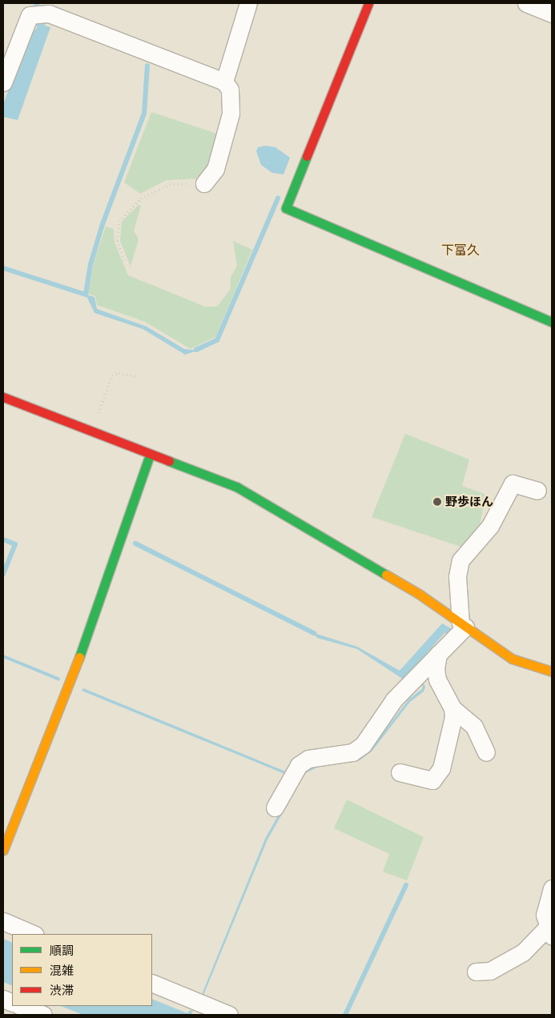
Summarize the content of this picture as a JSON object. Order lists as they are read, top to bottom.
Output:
{
  "districts": ["下富久"],
  "places": ["野歩ほん"],
  "legend": ["順調", "混雑", "渋滞"]
}
